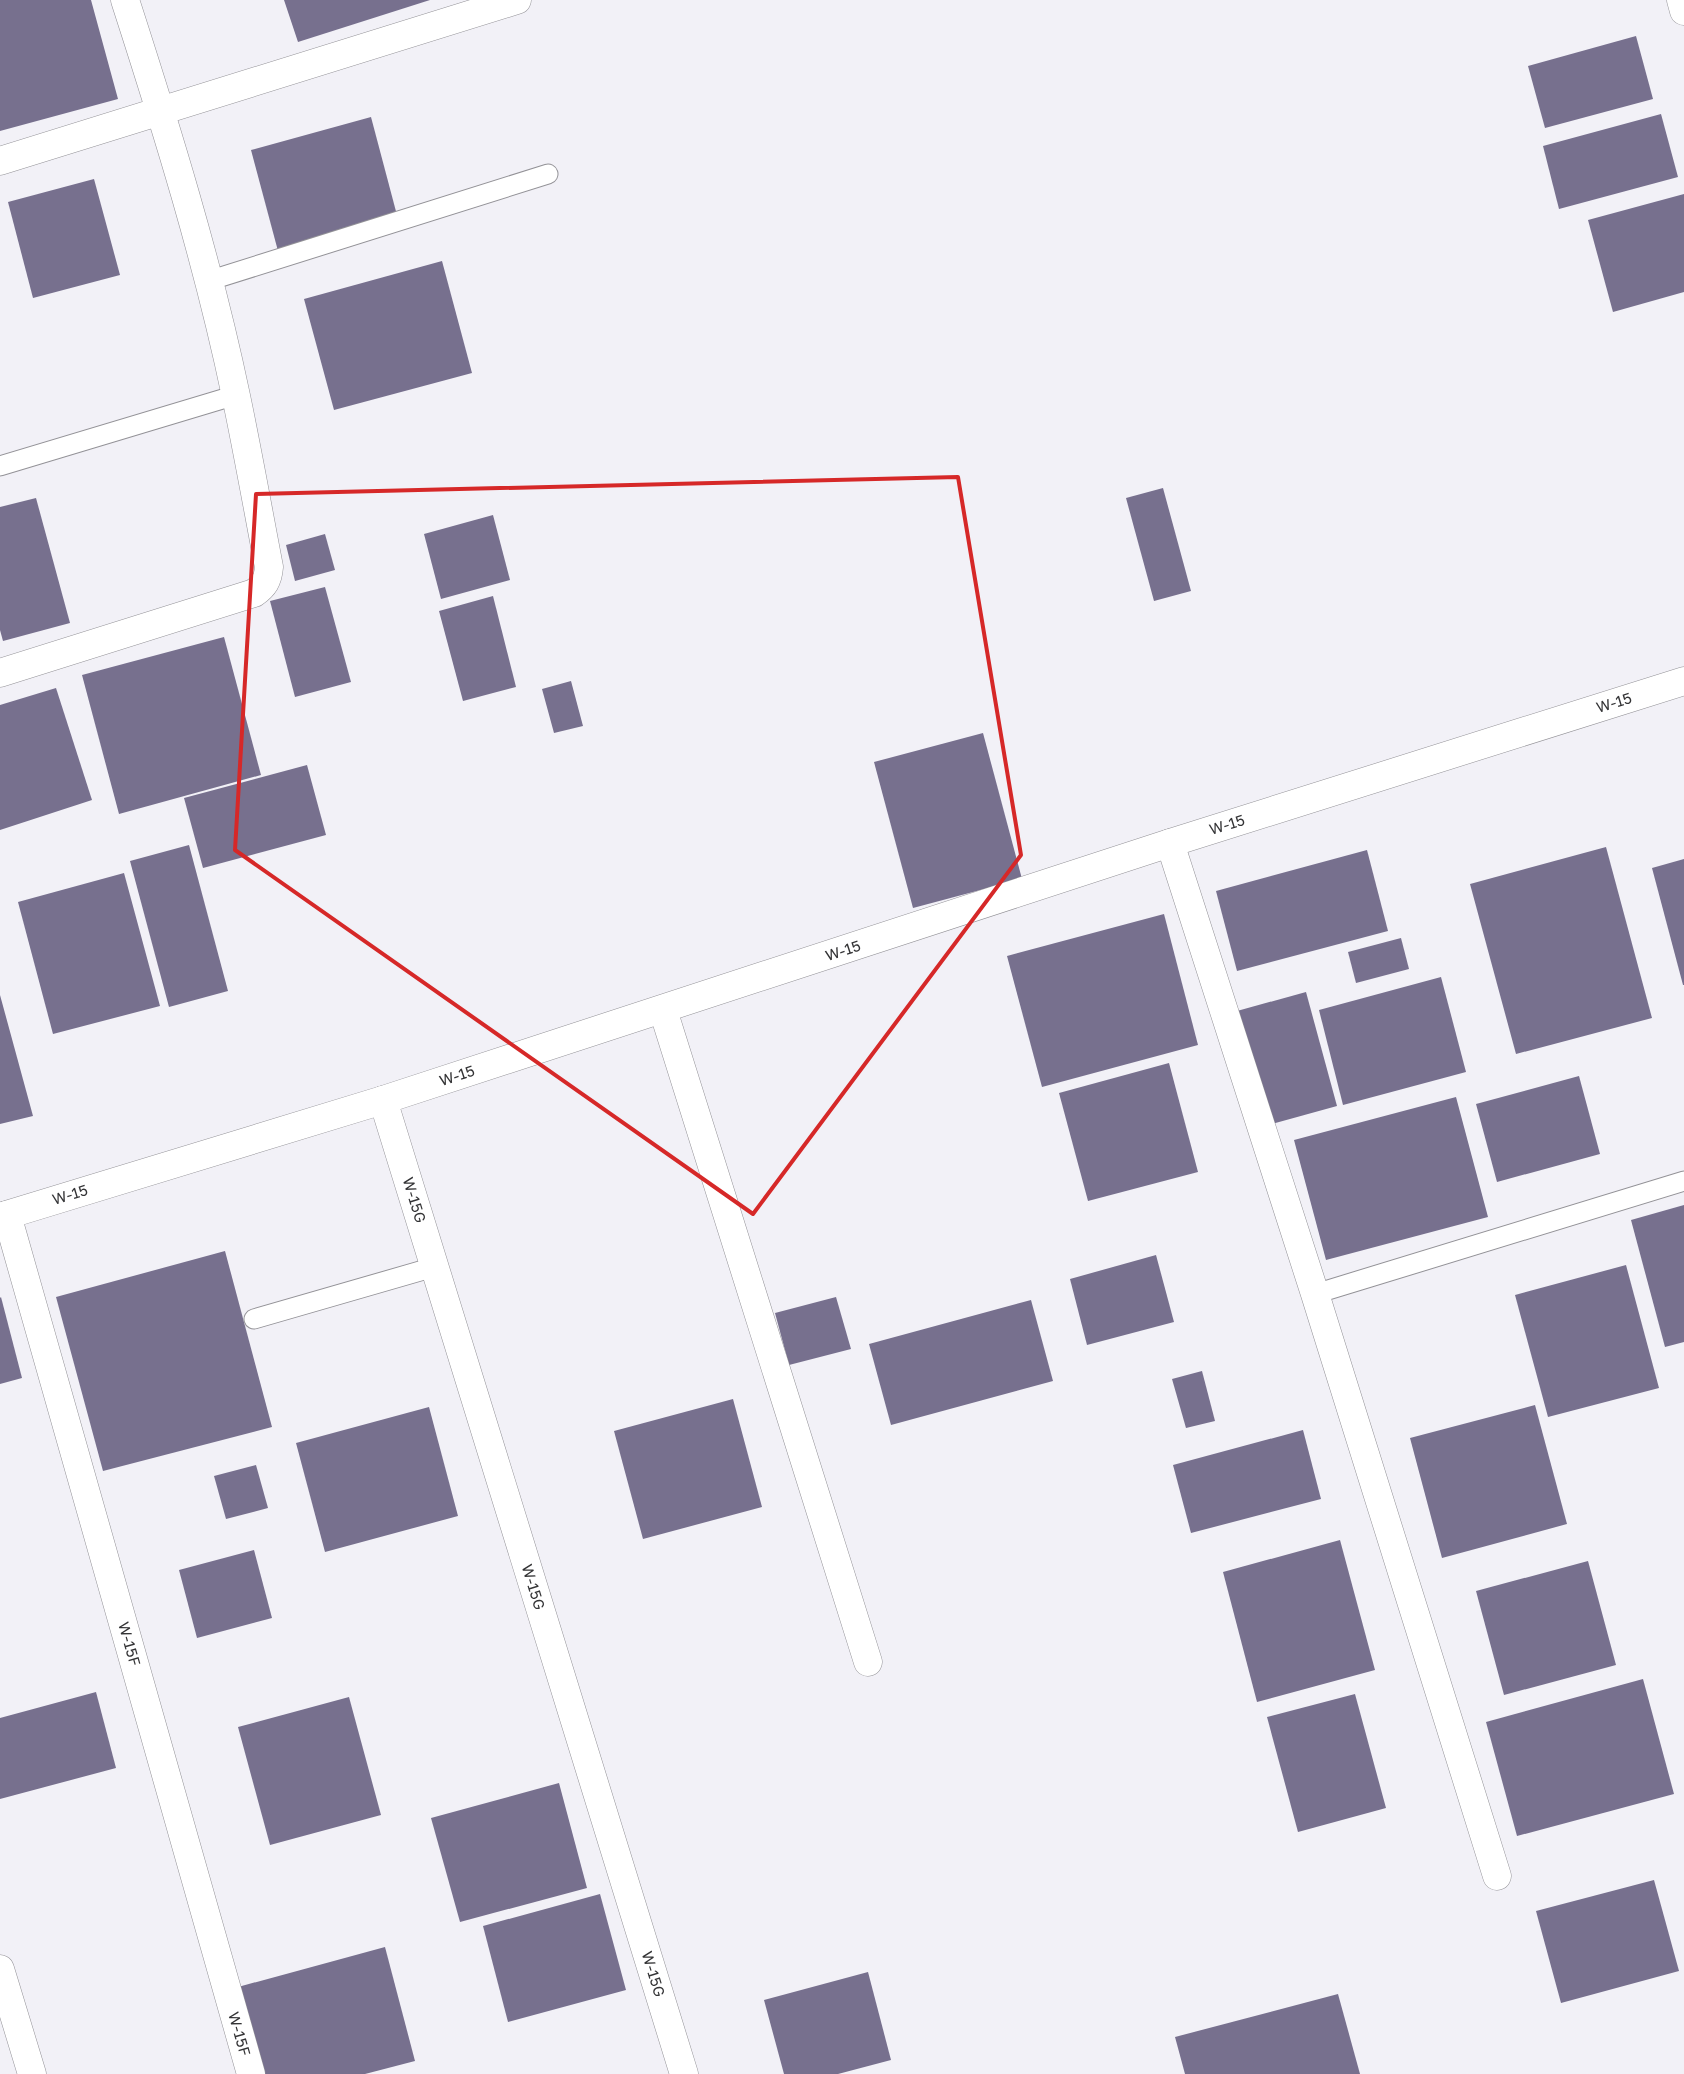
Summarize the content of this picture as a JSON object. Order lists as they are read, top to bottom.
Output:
{
  "streets": {
    "street": ["W-15", "W-15G", "W-15F"]
  },
  "crossings": [
    ["W-15", "W-15G"],
    ["W-15", "W-15F"]
  ]
}
